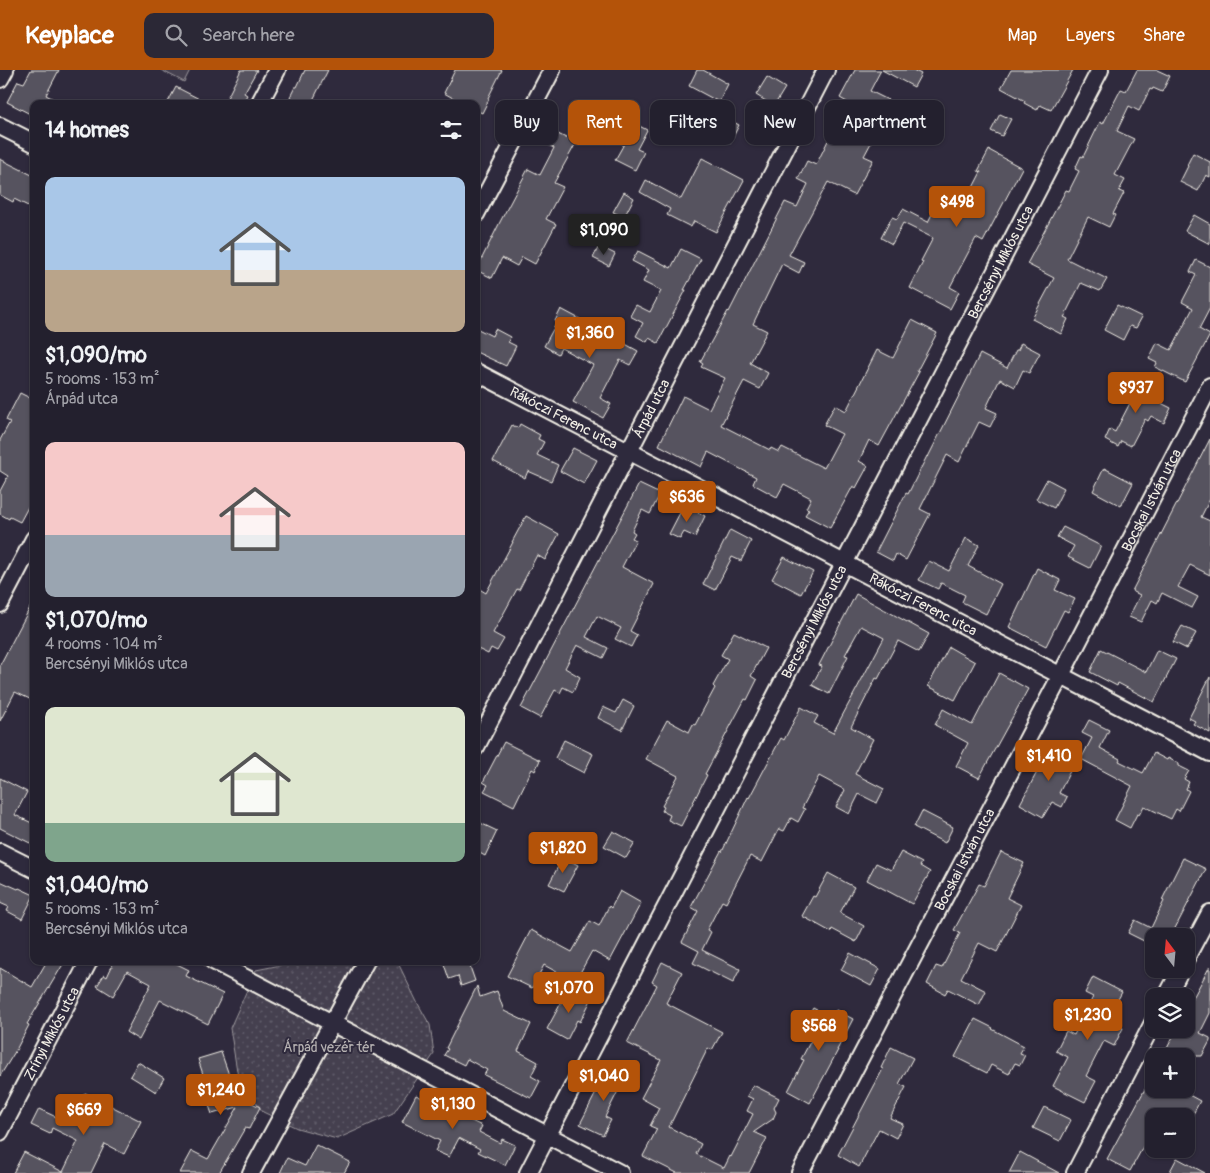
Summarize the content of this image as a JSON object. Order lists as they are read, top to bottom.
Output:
{
  "streets": {
    "street": [
      "Bercsényi Miklós utca",
      "Árpád utca",
      "Rákóczi Ferenc utca",
      "Bocskai István utca",
      "Zrínyi Miklós utca"
    ]
  },
  "crossings": [
    ["Bercsényi Miklós utca", "Rákóczi Ferenc utca"],
    ["Árpád utca", "Rákóczi Ferenc utca"],
    ["Rákóczi Ferenc utca", "Bocskai István utca"]
  ],
  "parks": ["Árpád vezér tér"],
  "north": "top",
  "page": {
    "header": "Keyplace",
    "search": "Search here",
    "nav": ["Map", "Layers", "Share"],
    "chip": [
      "Buy",
      "Rent",
      "Filters",
      "New",
      "Apartment"
    ],
    "heading": "14 homes",
    "list": [
      {
        "name": "$1,090/mo",
        "note": "5 rooms · 153 m² · Árpád utca"
      },
      {
        "name": "$1,070/mo",
        "note": "4 rooms · 104 m² · Bercsényi Miklós utca"
      },
      {
        "name": "$1,040/mo",
        "note": "5 rooms · 153 m² · Bercsényi Miklós utca"
      }
    ],
    "price": [
      "$498",
      "$1,090",
      "$1,360",
      "$937",
      "$636",
      "$1,410",
      "$1,820",
      "$1,070",
      "$1,230",
      "$568",
      "$1,040",
      "$1,240",
      "$1,130",
      "$669"
    ],
    "map_buttons": ["+", "−"]
  }
}
